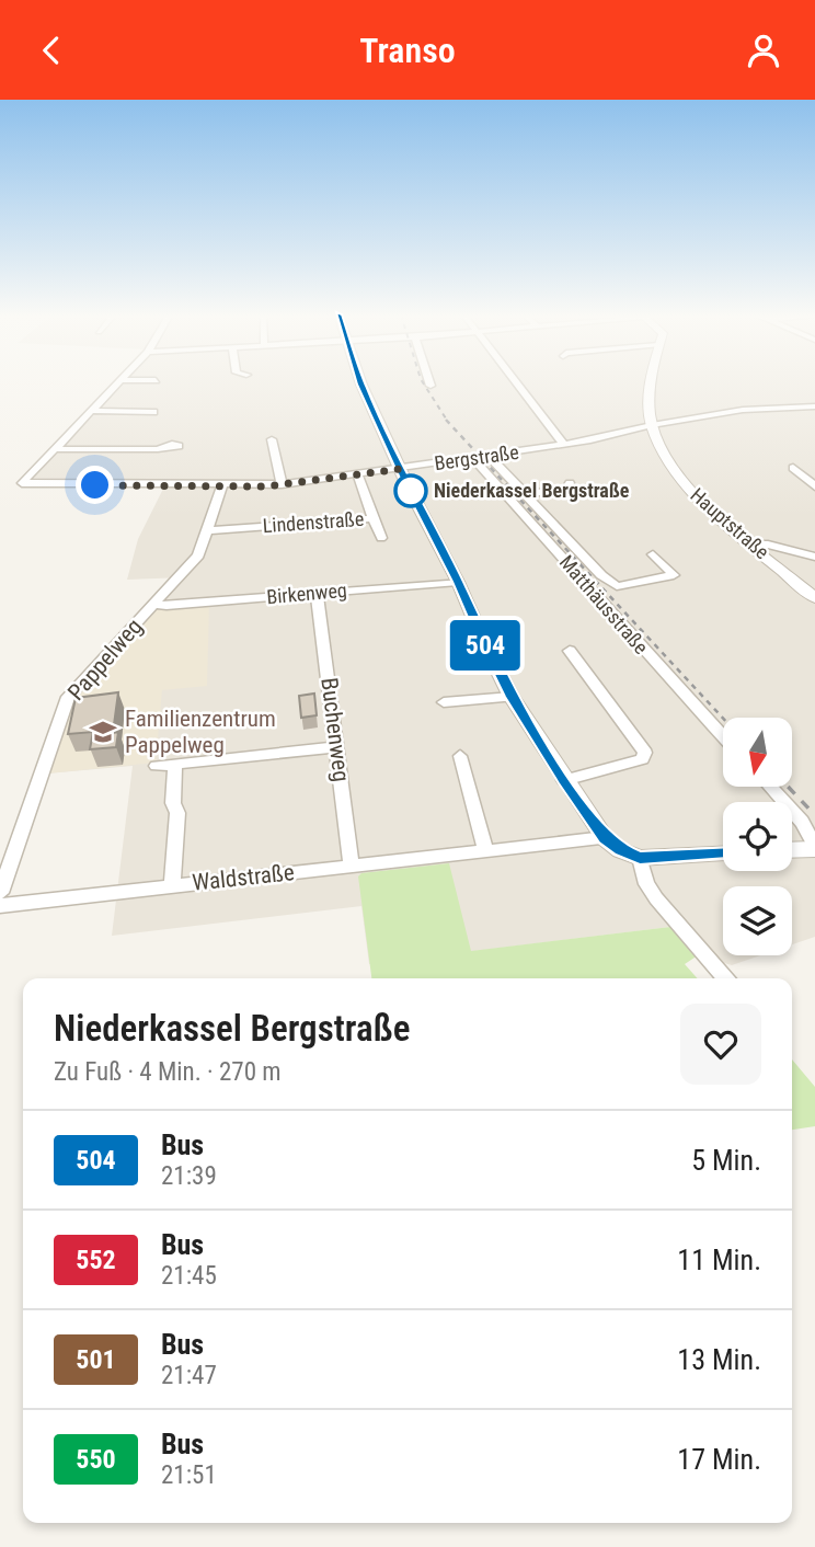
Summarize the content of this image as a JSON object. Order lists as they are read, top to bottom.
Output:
{
  "streets": {
    "street": [
      "Bergstraße",
      "Lindenstraße",
      "Hauptstraße",
      "Birkenweg",
      "Matthäusstraße",
      "Pappelweg",
      "Buchenweg",
      "Waldstraße"
    ]
  },
  "crossings": [
    ["Bergstraße", "Lindenstraße"],
    ["Bergstraße", "Hauptstraße"],
    ["Bergstraße", "Matthäusstraße"],
    ["Bergstraße", "Pappelweg"],
    ["Lindenstraße", "Pappelweg"],
    ["Birkenweg", "Pappelweg"],
    ["Birkenweg", "Buchenweg"],
    ["Buchenweg", "Waldstraße"]
  ],
  "places": {
    "other": ["Niederkassel Bergstraße"],
    "school or university": ["Familienzentrum Pappelweg"]
  },
  "lines": ["bus line 504"],
  "north": "bottom",
  "page": {
    "header": "Transo",
    "on_map": "504",
    "heading": ["Niederkassel Bergstraße", "Zu Fuß · 4 Min. · 270 m"],
    "list": [
      {
        "mark": "504",
        "name": "Bus",
        "note": "21:39",
        "value": "5 Min."
      },
      {
        "mark": "552",
        "name": "Bus",
        "note": "21:45",
        "value": "11 Min."
      },
      {
        "mark": "501",
        "name": "Bus",
        "note": "21:47",
        "value": "13 Min."
      },
      {
        "mark": "550",
        "name": "Bus",
        "note": "21:51",
        "value": "17 Min."
      }
    ]
  }
}
